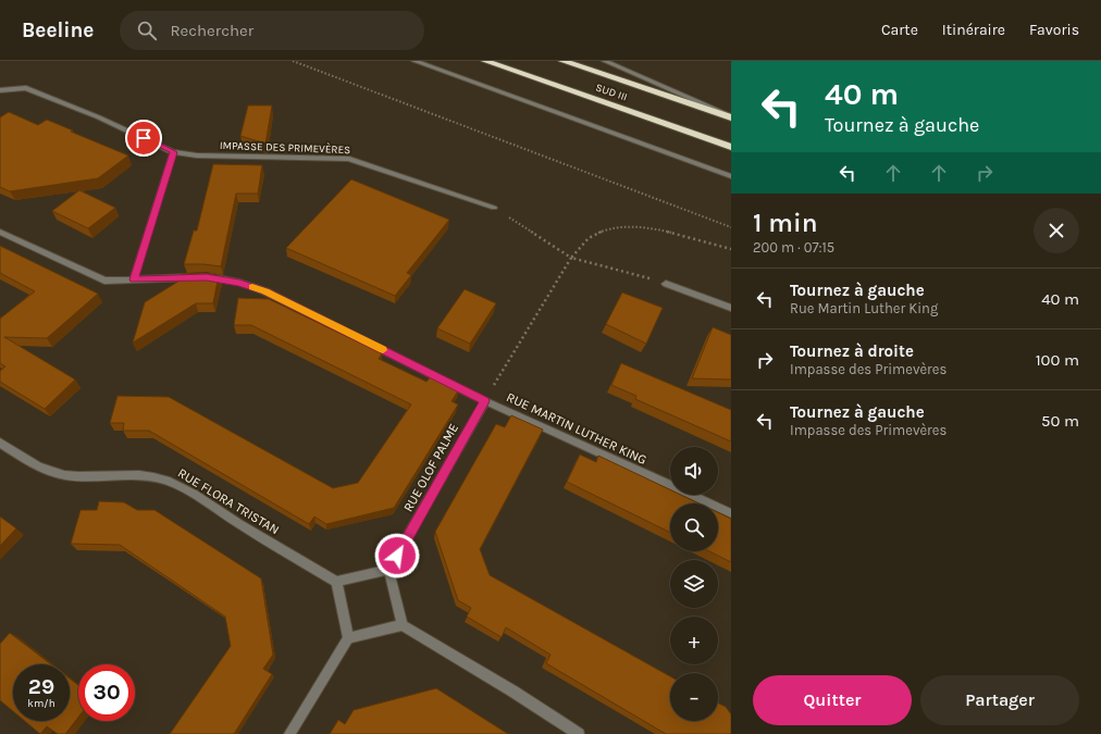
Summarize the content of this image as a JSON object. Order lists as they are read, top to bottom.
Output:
{
  "streets": {
    "highway": ["SUD III"],
    "street": [
      "IMPASSE DES PRIMEVÈRES",
      "RUE MARTIN LUTHER KING",
      "RUE OLOF PALME",
      "RUE FLORA TRISTAN"
    ]
  },
  "crossings": [
    ["RUE MARTIN LUTHER KING", "RUE OLOF PALME"]
  ],
  "page": {
    "header": "Beeline",
    "search": "Rechercher",
    "nav": ["Carte", "Itinéraire", "Favoris"],
    "turn": ["40 m", "Tournez à gauche"],
    "heading": ["1 min", "200 m · 07:15"],
    "list": [
      {
        "name": "Tournez à gauche",
        "note": "Rue Martin Luther King",
        "value": "40 m"
      },
      {
        "name": "Tournez à droite",
        "note": "Impasse des Primevères",
        "value": "100 m"
      },
      {
        "name": "Tournez à gauche",
        "note": "Impasse des Primevères",
        "value": "50 m"
      }
    ],
    "map_buttons": ["+", "−"],
    "speed": "29 km/h",
    "limit": "30",
    "buttons": ["Quitter", "Partager"]
  }
}
